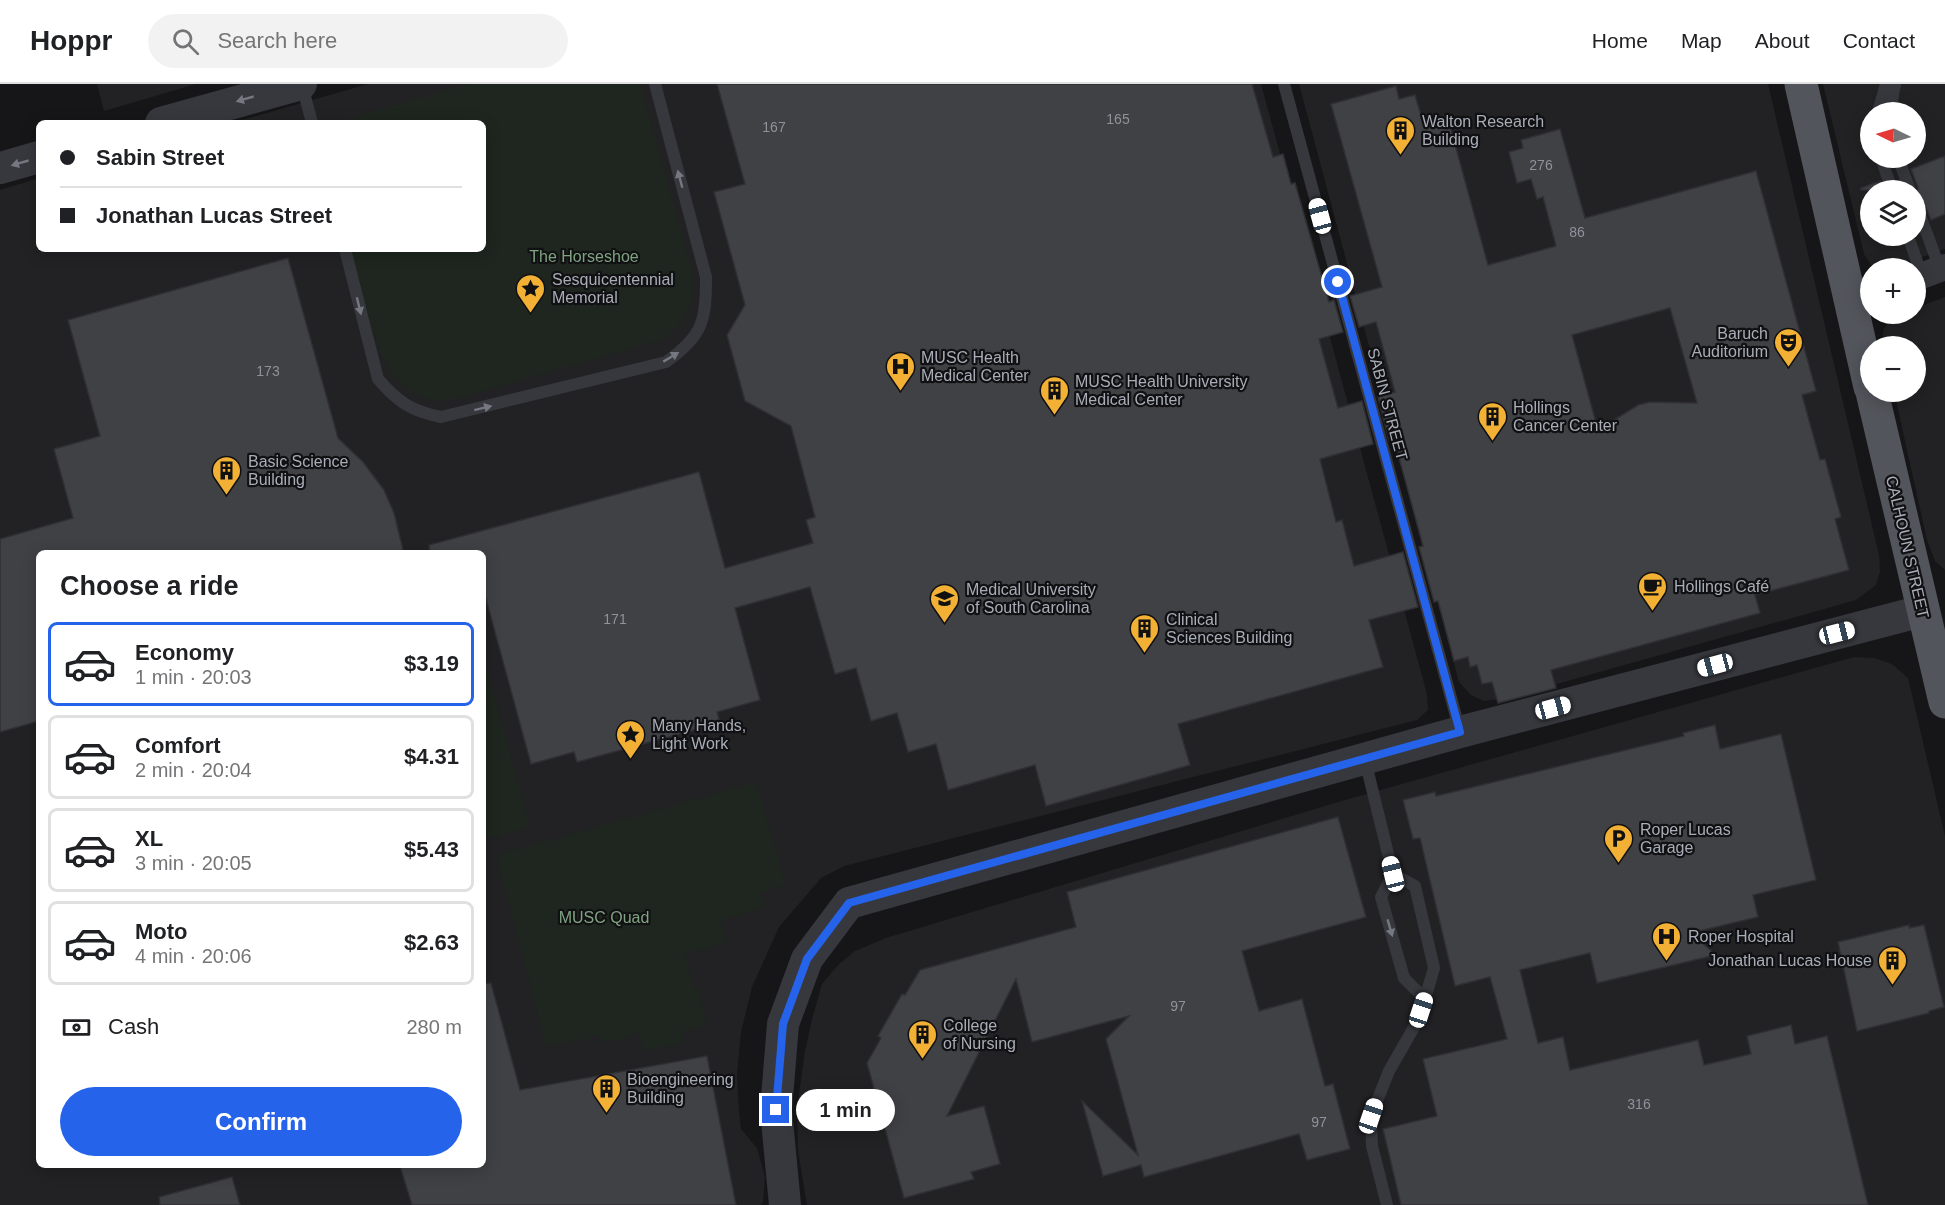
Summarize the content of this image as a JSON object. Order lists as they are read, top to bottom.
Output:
{
  "streets": {
    "main road": ["CALHOUN STREET"],
    "lane": ["SABIN STREET"]
  },
  "parks": ["The Horseshoe", "MUSC Quad"],
  "places": {
    "building": [
      "Walton Research Building",
      "MUSC Health University Medical Center",
      "Hollings Cancer Center",
      "Basic Science Building",
      "Clinical Sciences Building",
      "Jonathan Lucas House",
      "College of Nursing",
      "Bioengineering Building"
    ],
    "place": ["Sesquicentennial Memorial", "Many Hands, Light Work"],
    "theatre": ["Baruch Auditorium"],
    "hospital": ["MUSC Health Medical Center", "Roper Hospital"],
    "cafe": ["Hollings Café"],
    "school or university": ["Medical University of South Carolina"],
    "parking": ["Roper Lucas Garage"]
  },
  "house_numbers": [
    "165",
    "167",
    "276",
    "86",
    "173",
    "171",
    "97",
    "316",
    "97"
  ],
  "north": "left",
  "page": {
    "header": "Hoppr",
    "search": "Search here",
    "nav": [
      "Home",
      "Map",
      "About",
      "Contact"
    ],
    "map_buttons": ["+", "−"],
    "banner": ["Sabin Street", "Jonathan Lucas Street"],
    "heading": "Choose a ride",
    "list": [
      {
        "name": "Economy",
        "note": "1 min · 20:03",
        "value": "$3.19"
      },
      {
        "name": "Comfort",
        "note": "2 min · 20:04",
        "value": "$4.31"
      },
      {
        "name": "XL",
        "note": "3 min · 20:05",
        "value": "$5.43"
      },
      {
        "name": "Moto",
        "note": "4 min · 20:06",
        "value": "$2.63"
      }
    ],
    "pay": ["Cash", "280 m"],
    "buttons": "Confirm",
    "bubble": "1 min"
  }
}
